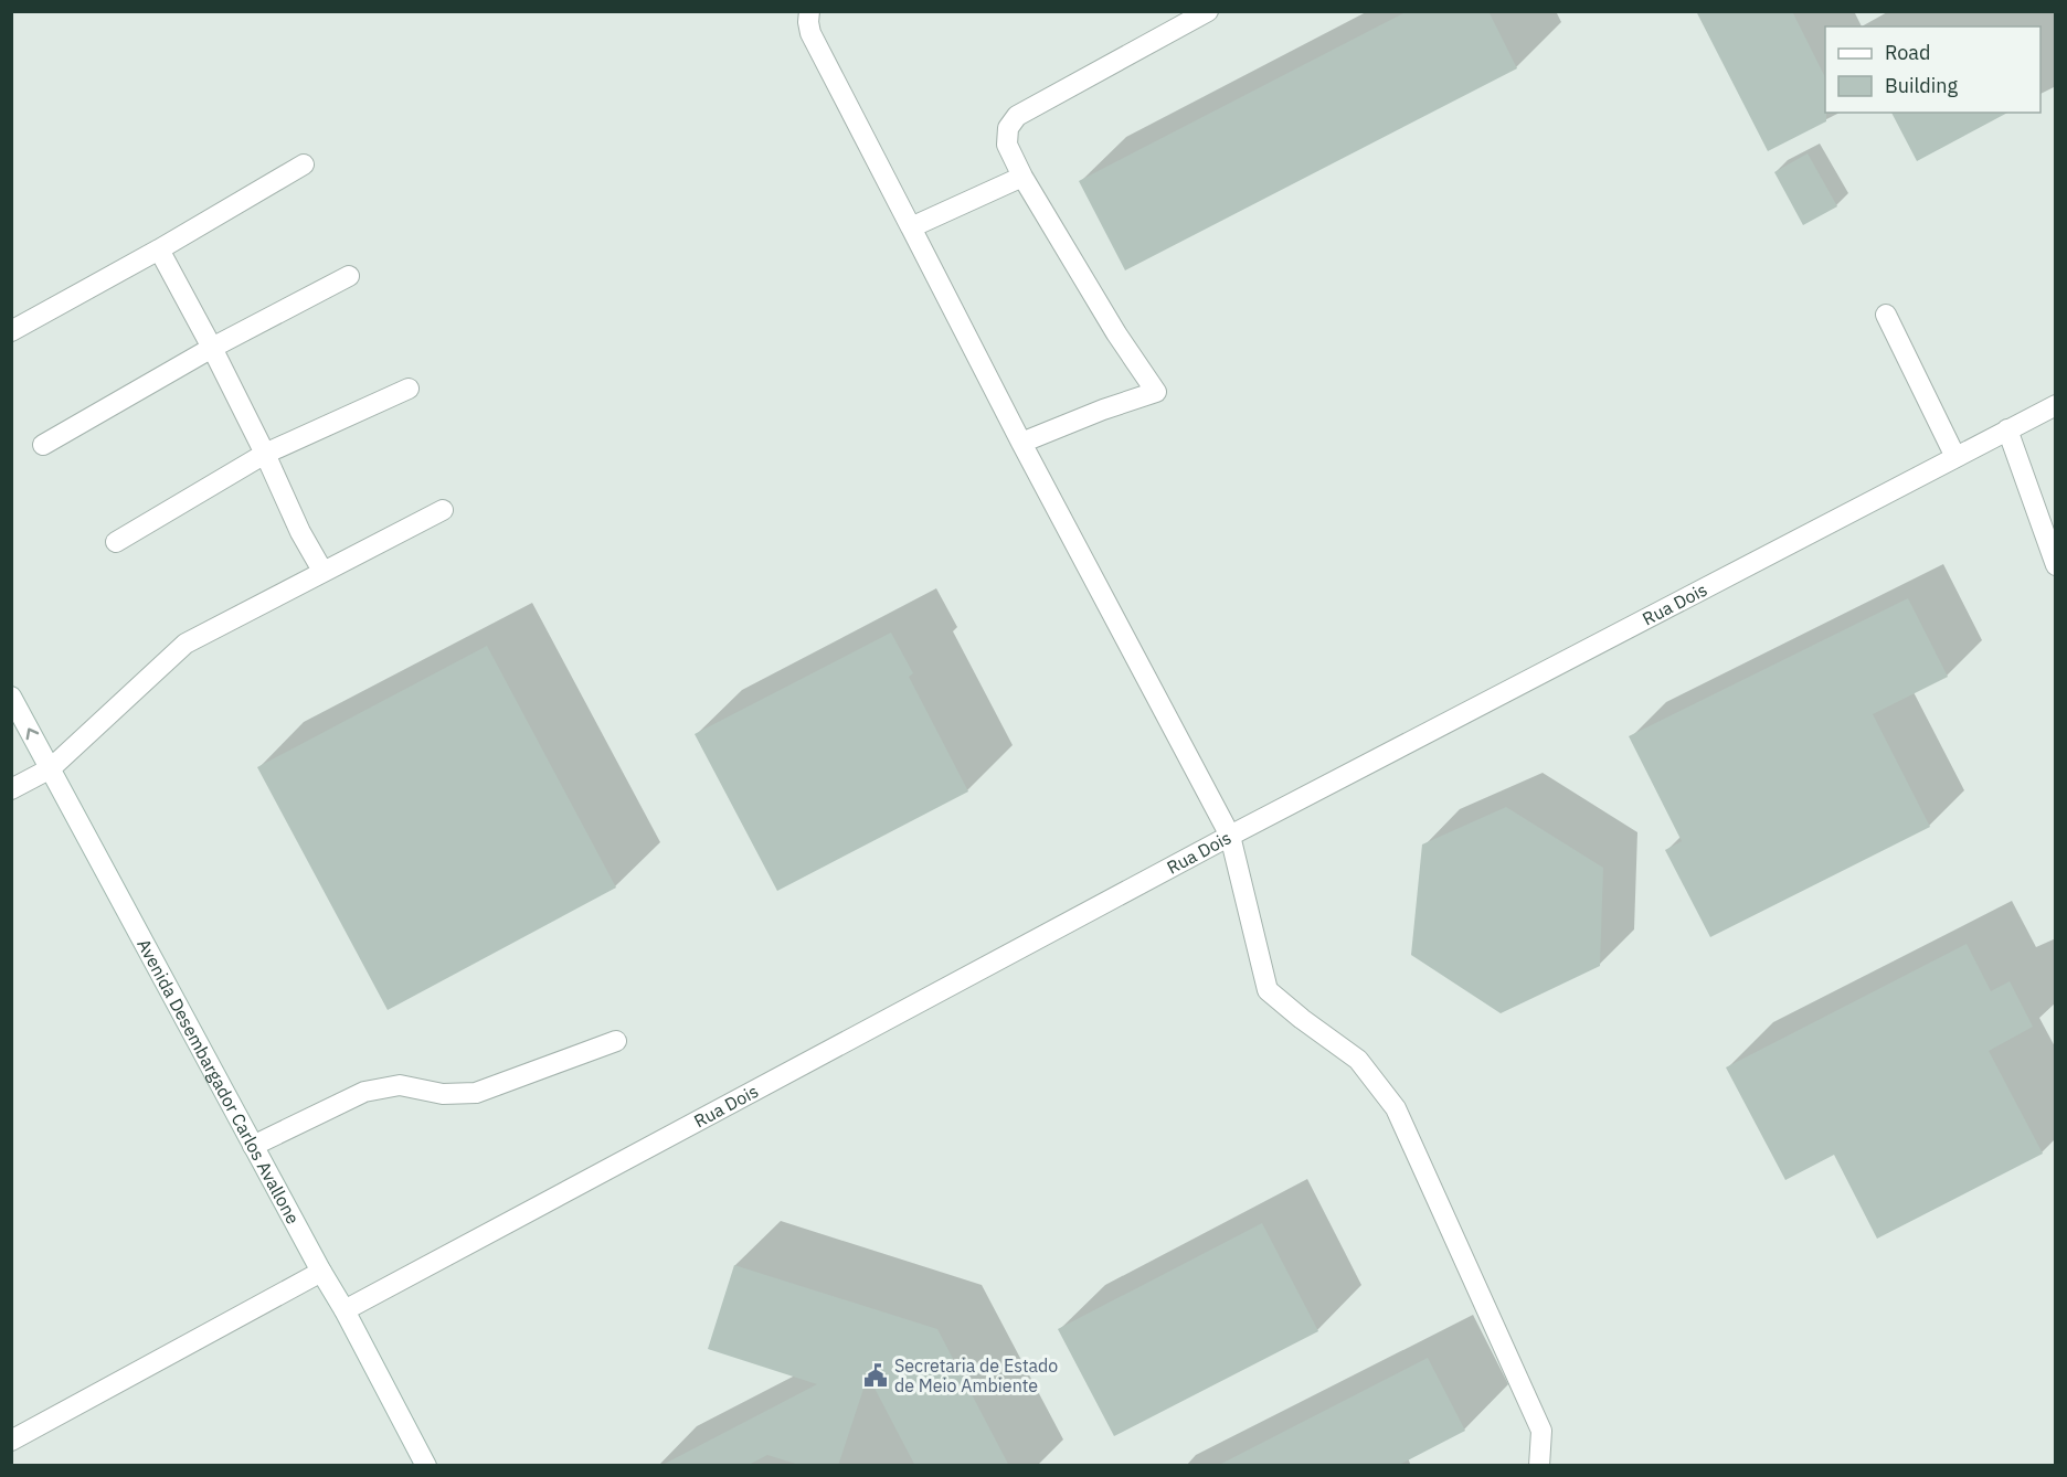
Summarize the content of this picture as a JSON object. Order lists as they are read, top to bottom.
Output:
{
  "streets": {
    "street": ["Rua Dois", "Avenida Desembargador Carlos Avallone"]
  },
  "crossings": [
    ["Rua Dois", "Avenida Desembargador Carlos Avallone"]
  ],
  "places": {
    "public building": ["Secretaria de Estado de Meio Ambiente"]
  },
  "legend": ["Road", "Building"]
}
